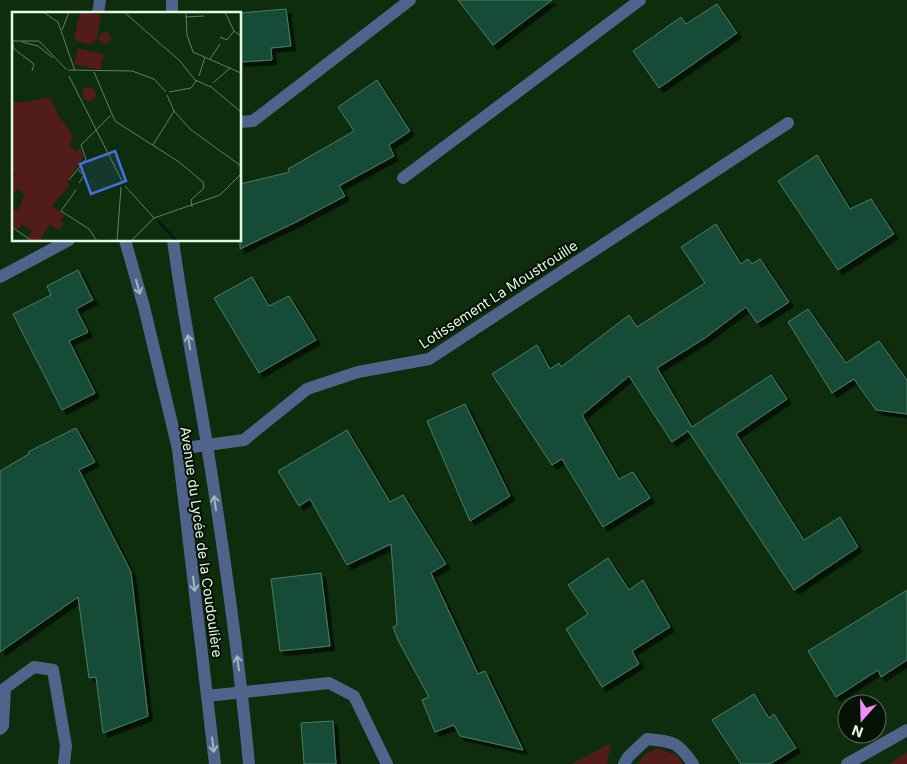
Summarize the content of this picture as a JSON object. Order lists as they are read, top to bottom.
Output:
{
  "streets": {
    "street": ["Lotissement La Moustrouille", "Avenue du Lycée de la Coudoulière"]
  },
  "crossings": [
    ["Lotissement La Moustrouille", "Avenue du Lycée de la Coudoulière"]
  ],
  "north": "bottom"
}
